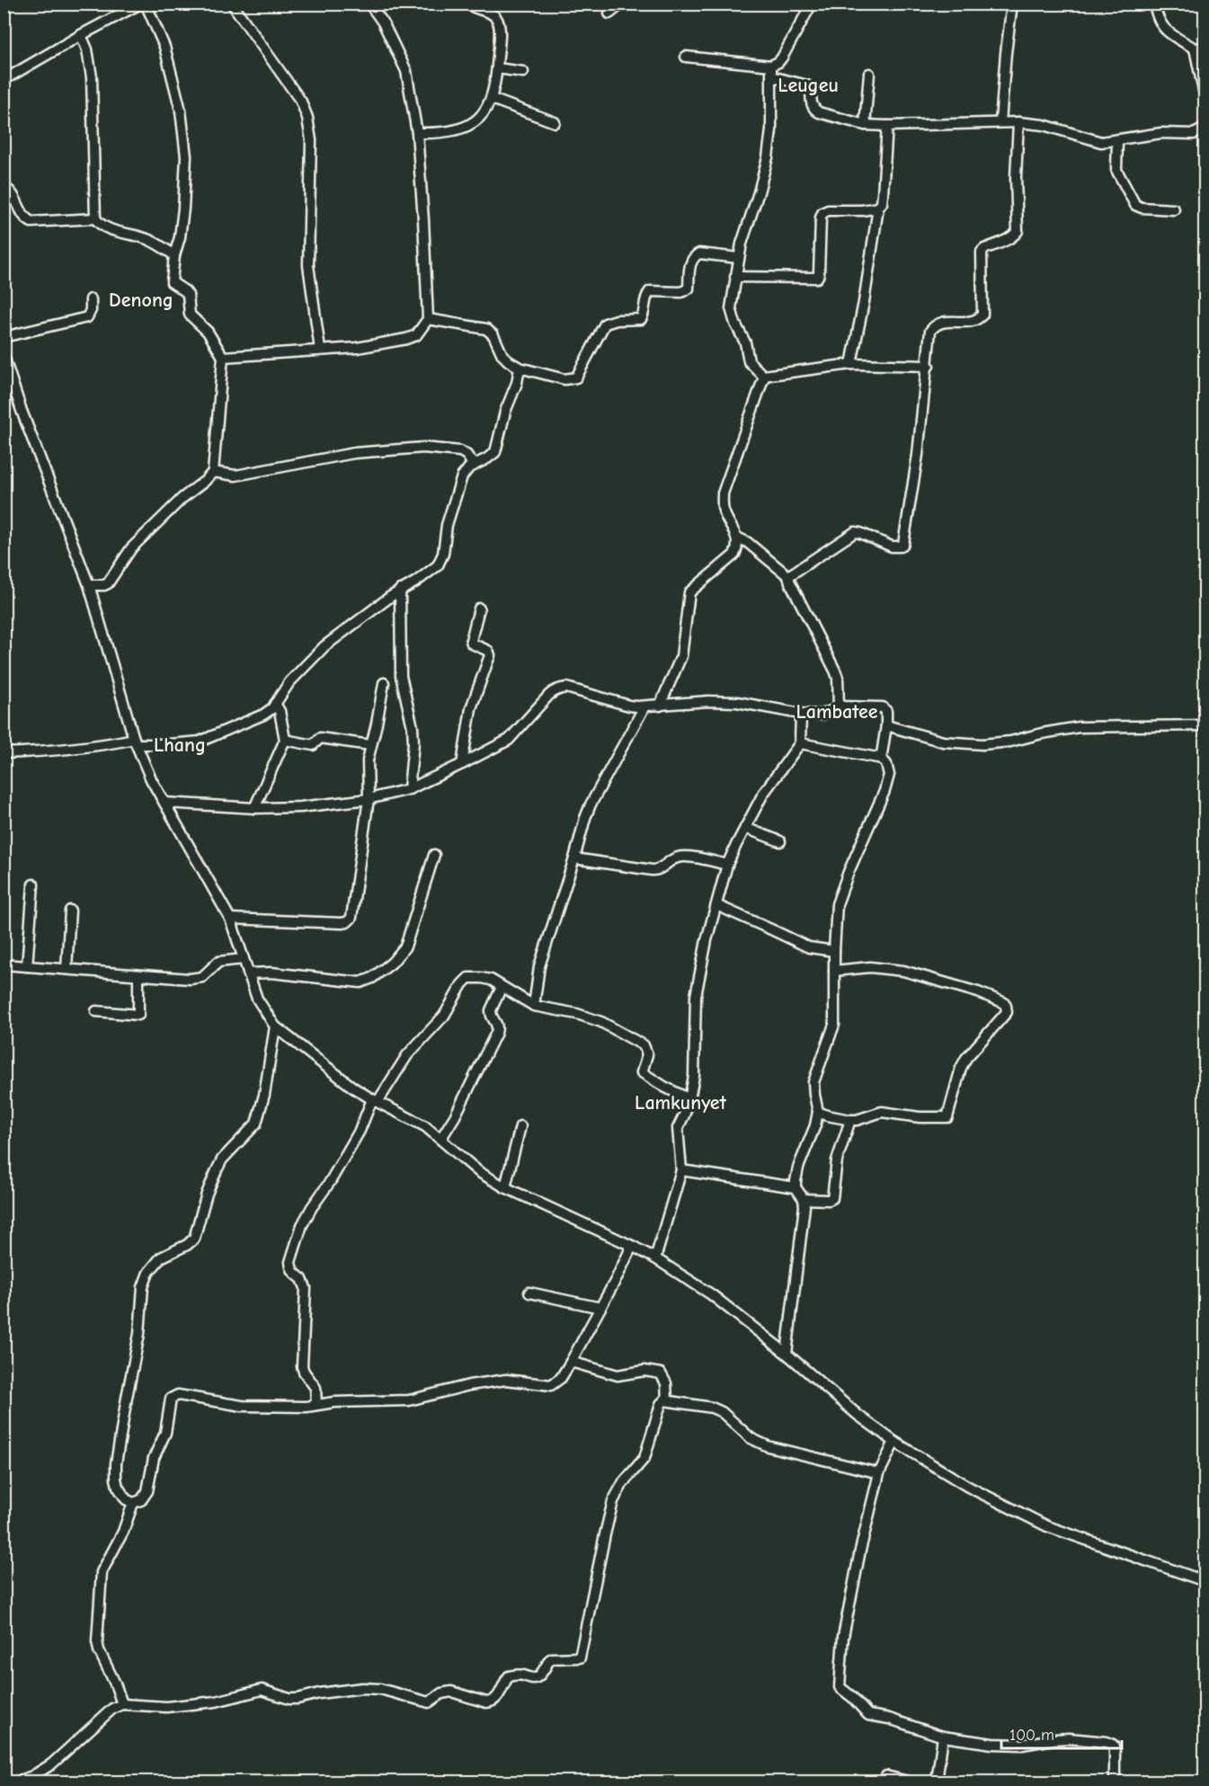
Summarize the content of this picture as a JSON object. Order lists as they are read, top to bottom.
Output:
{
  "districts": [
    "Leugeu",
    "Denong",
    "Lambatee",
    "Lhang",
    "Lamkunyet"
  ],
  "scale_bar": "100 m"
}
